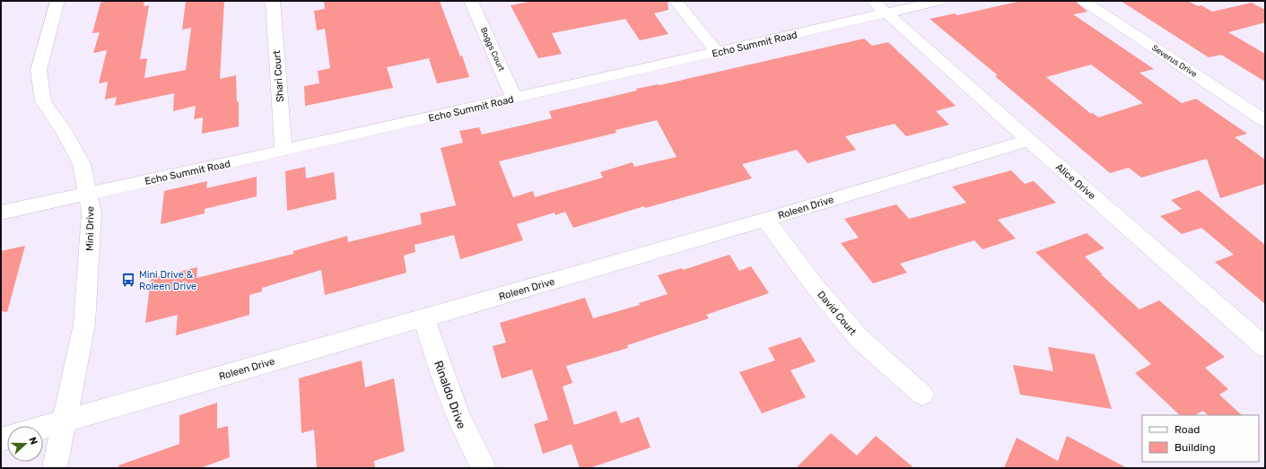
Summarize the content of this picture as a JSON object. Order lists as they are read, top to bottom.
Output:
{
  "streets": {
    "street": [
      "Echo Summit Road",
      "Boggs Court",
      "Severus Drive",
      "Shari Court",
      "Alice Drive",
      "Roleen Drive",
      "Mini Drive",
      "David Court",
      "Rinaldo Drive"
    ]
  },
  "crossings": [
    ["Echo Summit Road", "Boggs Court"],
    ["Echo Summit Road", "Shari Court"],
    ["Echo Summit Road", "Alice Drive"],
    ["Echo Summit Road", "Mini Drive"],
    ["Alice Drive", "Roleen Drive"],
    ["Roleen Drive", "Mini Drive"],
    ["Roleen Drive", "David Court"],
    ["Roleen Drive", "Rinaldo Drive"]
  ],
  "places": {
    "bus stop": ["Mini Drive & Roleen Drive"]
  },
  "legend": ["Road", "Building"],
  "north": "right"
}
